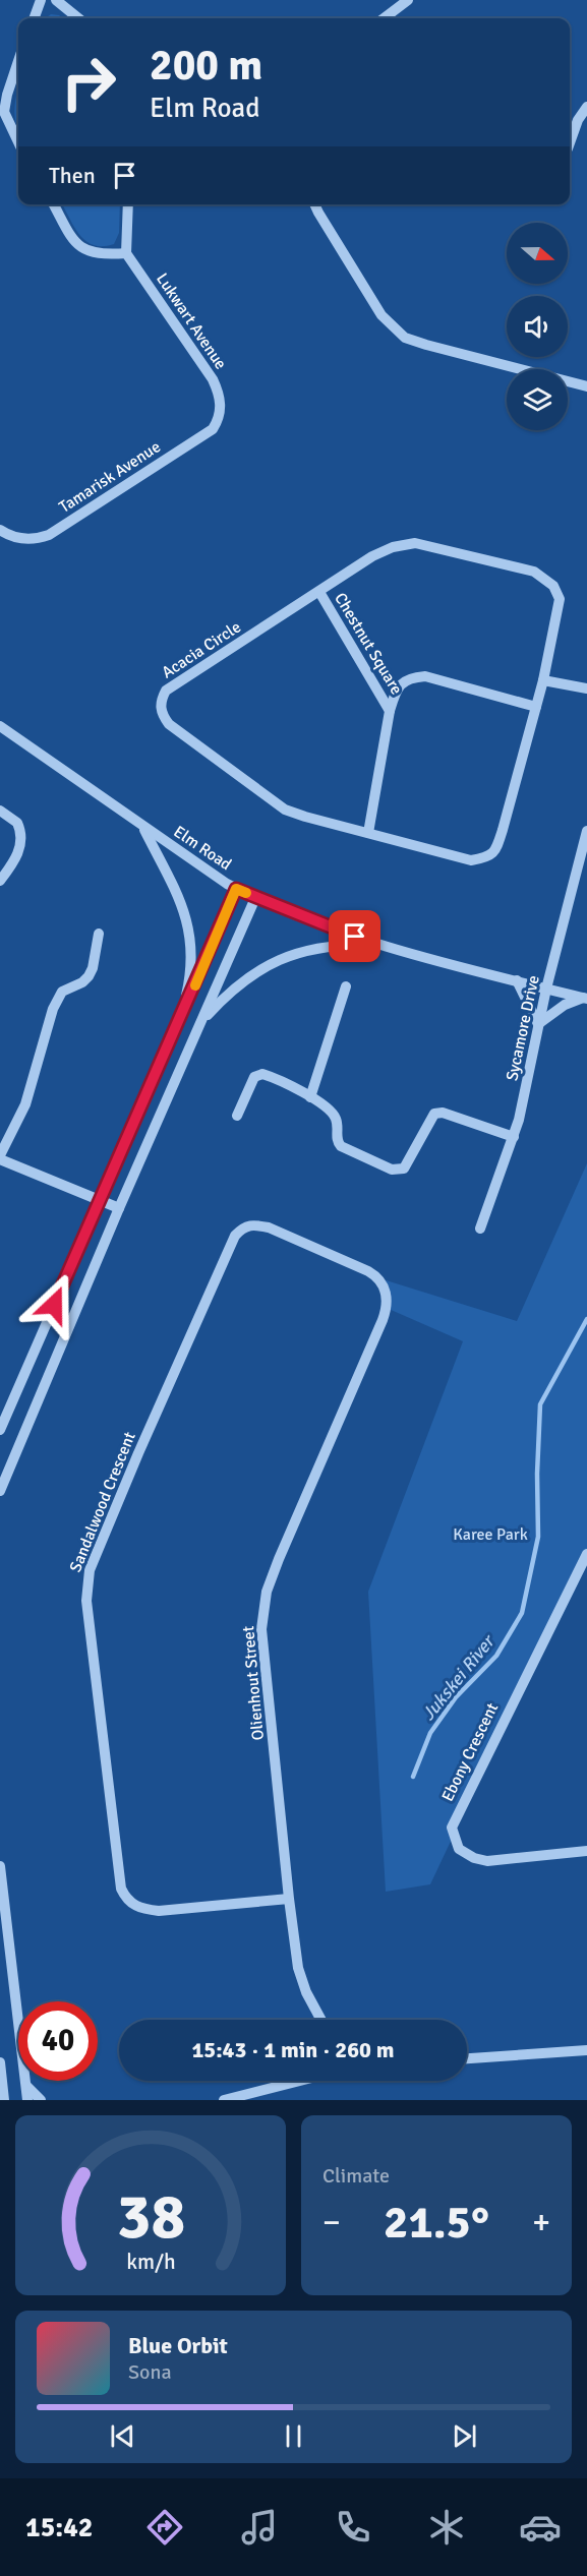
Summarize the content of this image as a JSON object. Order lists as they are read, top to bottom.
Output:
{
  "streets": {
    "street": [
      "Lukwart Avenue",
      "Tamarisk Avenue",
      "Chestnut Square",
      "Acacia Circle",
      "Elm Road",
      "Sycamore Drive",
      "Sandalwood Crescent",
      "Olienhout Street",
      "Ebony Crescent"
    ]
  },
  "crossings": [
    ["Lukwart Avenue", "Tamarisk Avenue"],
    ["Chestnut Square", "Acacia Circle"],
    ["Elm Road", "Sycamore Drive"],
    ["Sandalwood Crescent", "Olienhout Street"]
  ],
  "water": ["Jukskei River"],
  "parks": ["Karee Park"],
  "north": "right",
  "page": {
    "turn": ["200 m", "Elm Road"],
    "then": "Then",
    "limit": "40",
    "trip": "15:43 · 1 min · 260 m",
    "tile": "Climate",
    "heat": ["−", "21.5°", "+"],
    "song": ["Blue Orbit", "Sona"],
    "tabs": "15:42",
    "gauge": ["38", "km/h"]
  }
}
